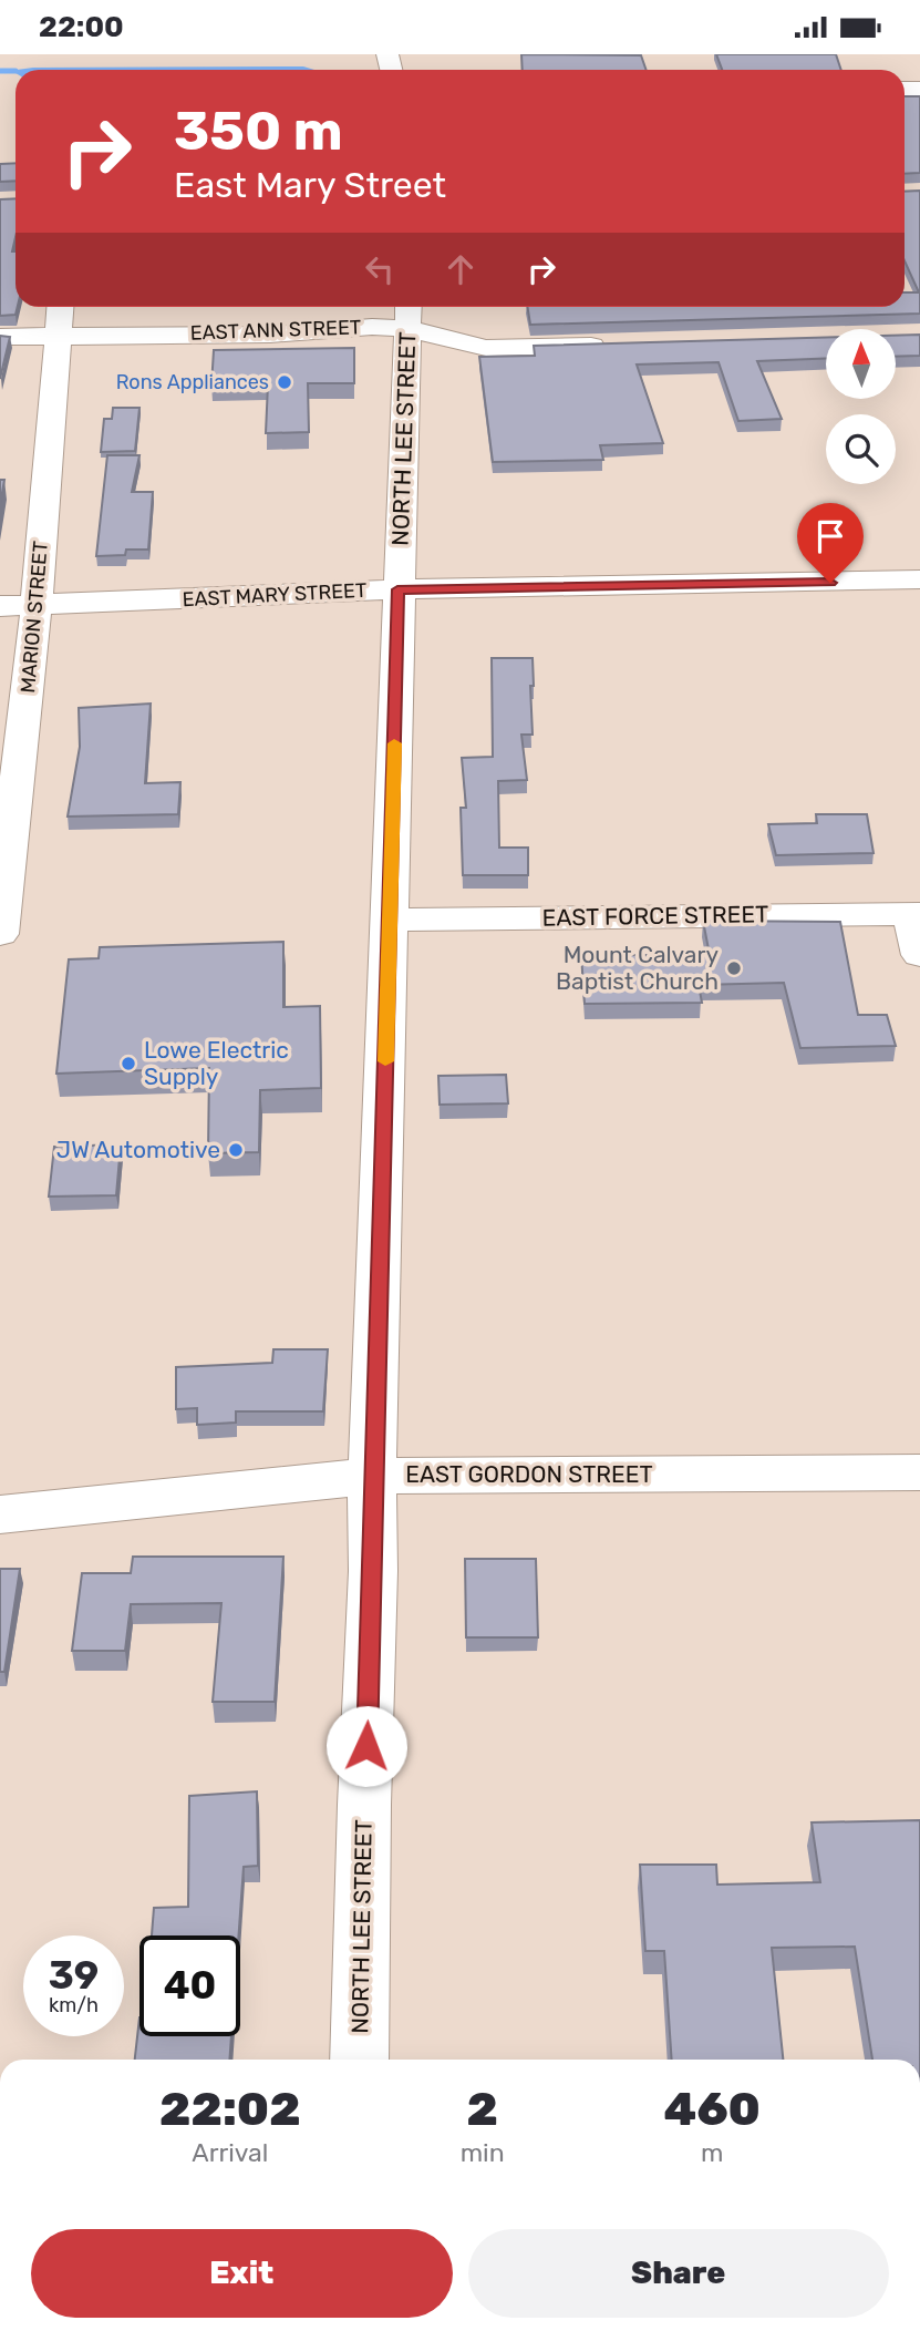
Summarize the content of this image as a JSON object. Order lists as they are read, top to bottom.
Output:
{
  "streets": {
    "street": [
      "EAST ANN STREET",
      "NORTH LEE STREET",
      "EAST MARY STREET",
      "MARION STREET",
      "EAST FORCE STREET",
      "EAST GORDON STREET"
    ]
  },
  "crossings": [
    ["EAST ANN STREET", "NORTH LEE STREET"],
    ["EAST ANN STREET", "MARION STREET"],
    ["NORTH LEE STREET", "EAST MARY STREET"],
    ["NORTH LEE STREET", "EAST FORCE STREET"],
    ["NORTH LEE STREET", "EAST GORDON STREET"],
    ["EAST MARY STREET", "MARION STREET"]
  ],
  "places": [
    "Rons Appliances",
    "Mount Calvary Baptist Church",
    "Lowe Electric Supply",
    "JW Automotive"
  ],
  "north": "top",
  "page": {
    "status": "22:00",
    "turn": ["350 m", "East Mary Street"],
    "speed": "39 km/h",
    "limit": "40",
    "eta": [
      "22:02",
      "Arrival",
      "2",
      "min",
      "460",
      "m"
    ],
    "buttons": ["Exit", "Share"]
  }
}
